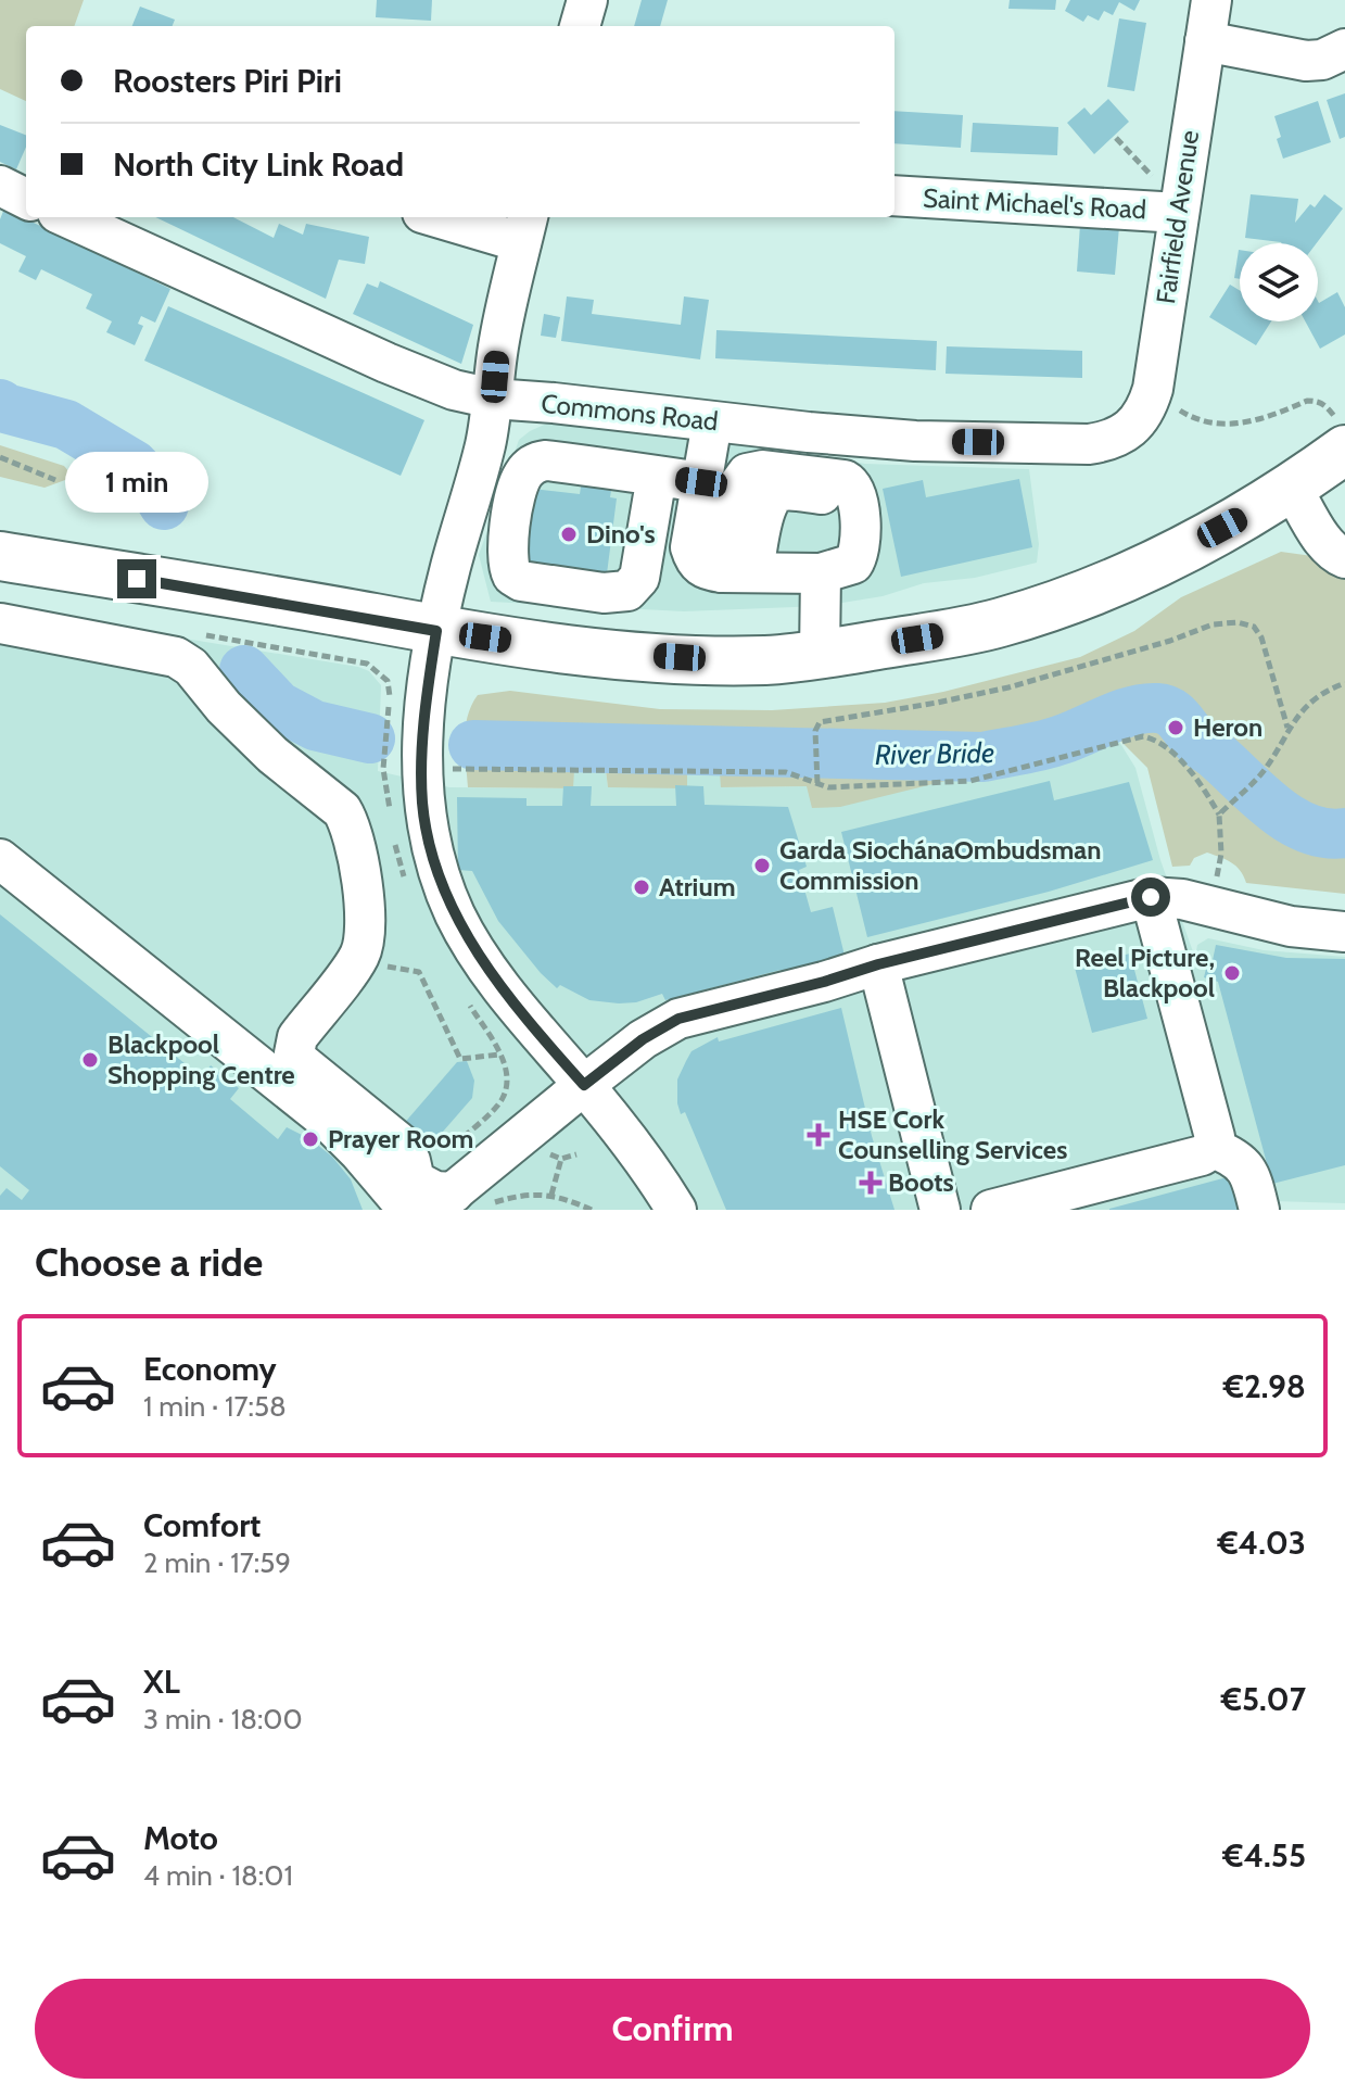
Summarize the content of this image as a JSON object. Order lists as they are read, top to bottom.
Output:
{
  "streets": {
    "street": ["Saint Michael's Road", "Fairfield Avenue", "Commons Road"]
  },
  "crossings": [
    ["Saint Michael's Road", "Fairfield Avenue"],
    ["Fairfield Avenue", "Commons Road"]
  ],
  "water": ["River Bride"],
  "places": {
    "other": [
      "Dino's",
      "Heron",
      "Garda SiochánaOmbudsman Commission",
      "Atrium",
      "Reel Picture, Blackpool",
      "Blackpool Shopping Centre",
      "Prayer Room"
    ],
    "health": ["HSE Cork Counselling Services", "Boots"]
  },
  "page": {
    "banner": ["Roosters Piri Piri", "North City Link Road"],
    "bubble": "1 min",
    "heading": "Choose a ride",
    "list": [
      {
        "name": "Economy",
        "note": "1 min · 17:58",
        "value": "€2.98"
      },
      {
        "name": "Comfort",
        "note": "2 min · 17:59",
        "value": "€4.03"
      },
      {
        "name": "XL",
        "note": "3 min · 18:00",
        "value": "€5.07"
      },
      {
        "name": "Moto",
        "note": "4 min · 18:01",
        "value": "€4.55"
      }
    ],
    "buttons": "Confirm"
  }
}
